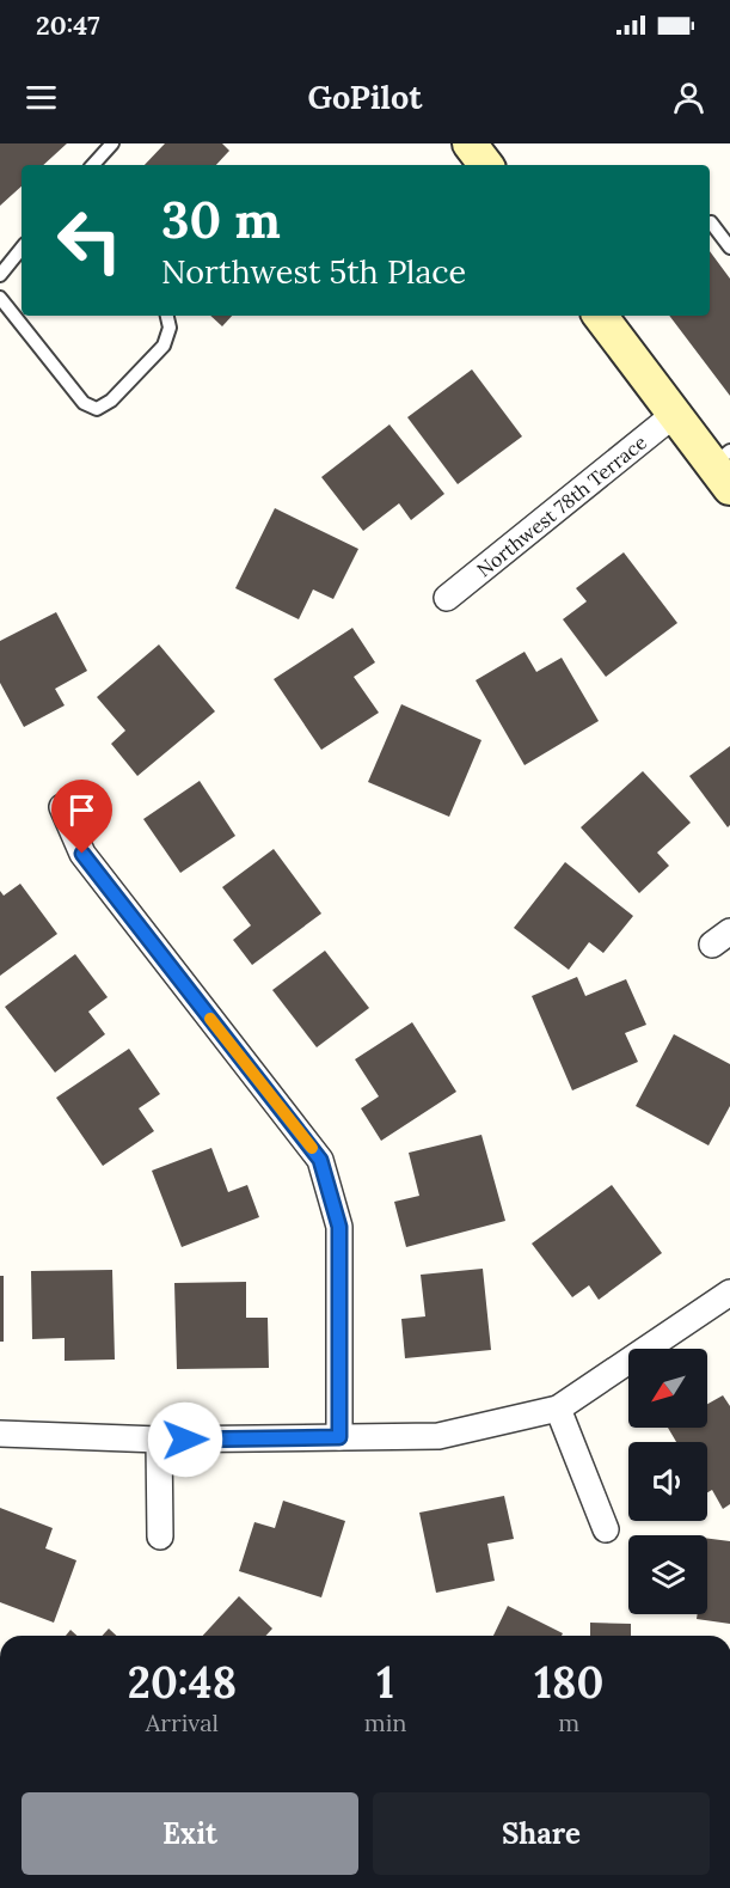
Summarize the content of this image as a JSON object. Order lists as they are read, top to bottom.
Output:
{
  "streets": {
    "street": ["Northwest 78th Terrace"]
  },
  "north": "bottom left",
  "page": {
    "status": "20:47",
    "header": "GoPilot",
    "turn": ["30 m", "Northwest 5th Place"],
    "eta": [
      "20:48",
      "Arrival",
      "1",
      "min",
      "180",
      "m"
    ],
    "buttons": ["Exit", "Share"]
  }
}
